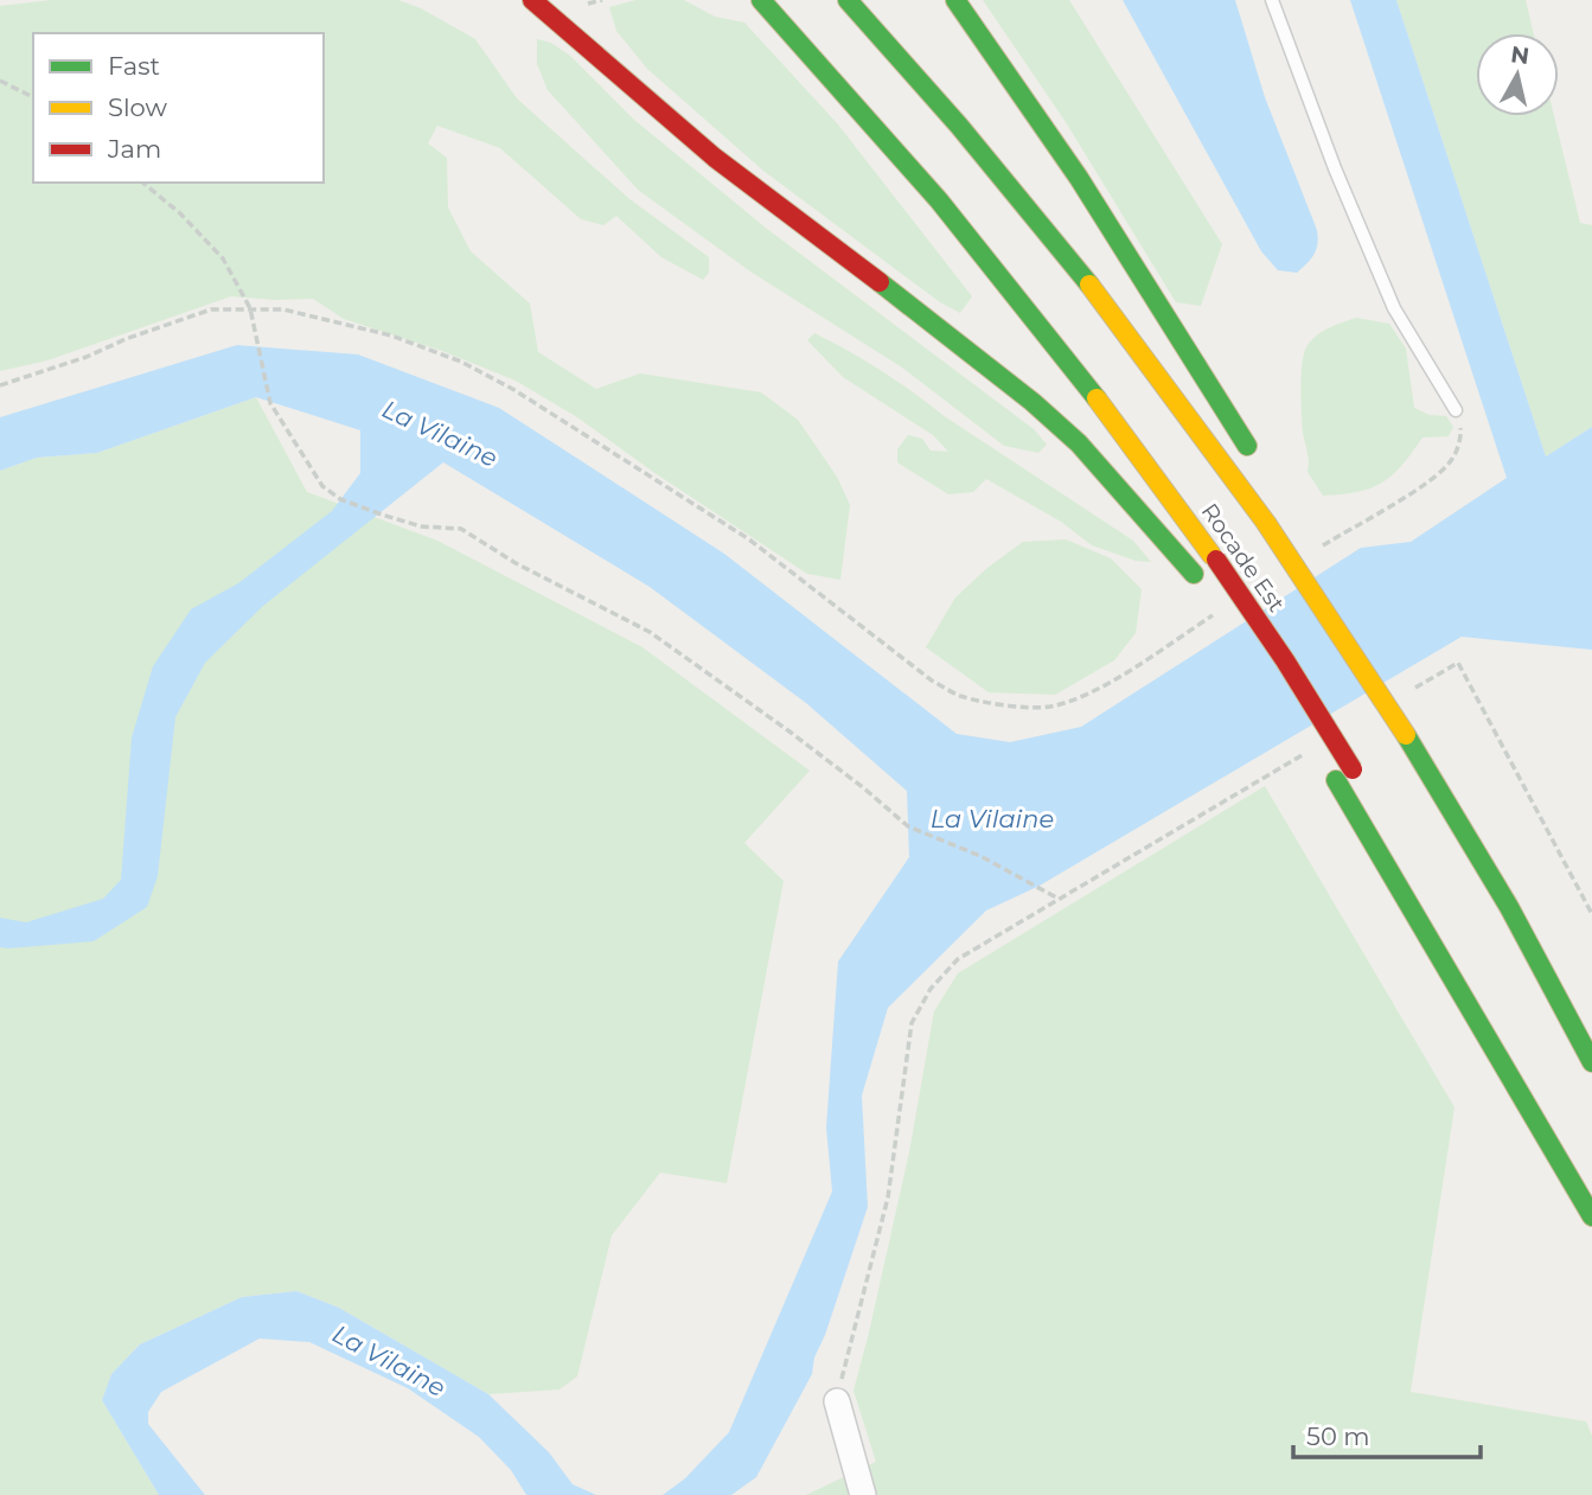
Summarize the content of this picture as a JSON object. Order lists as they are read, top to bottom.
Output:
{
  "streets": {
    "highway": ["Rocade Est"]
  },
  "water": ["La Vilaine"],
  "legend": ["Fast", "Slow", "Jam"],
  "scale_bar": "50 m",
  "north": "top"
}
